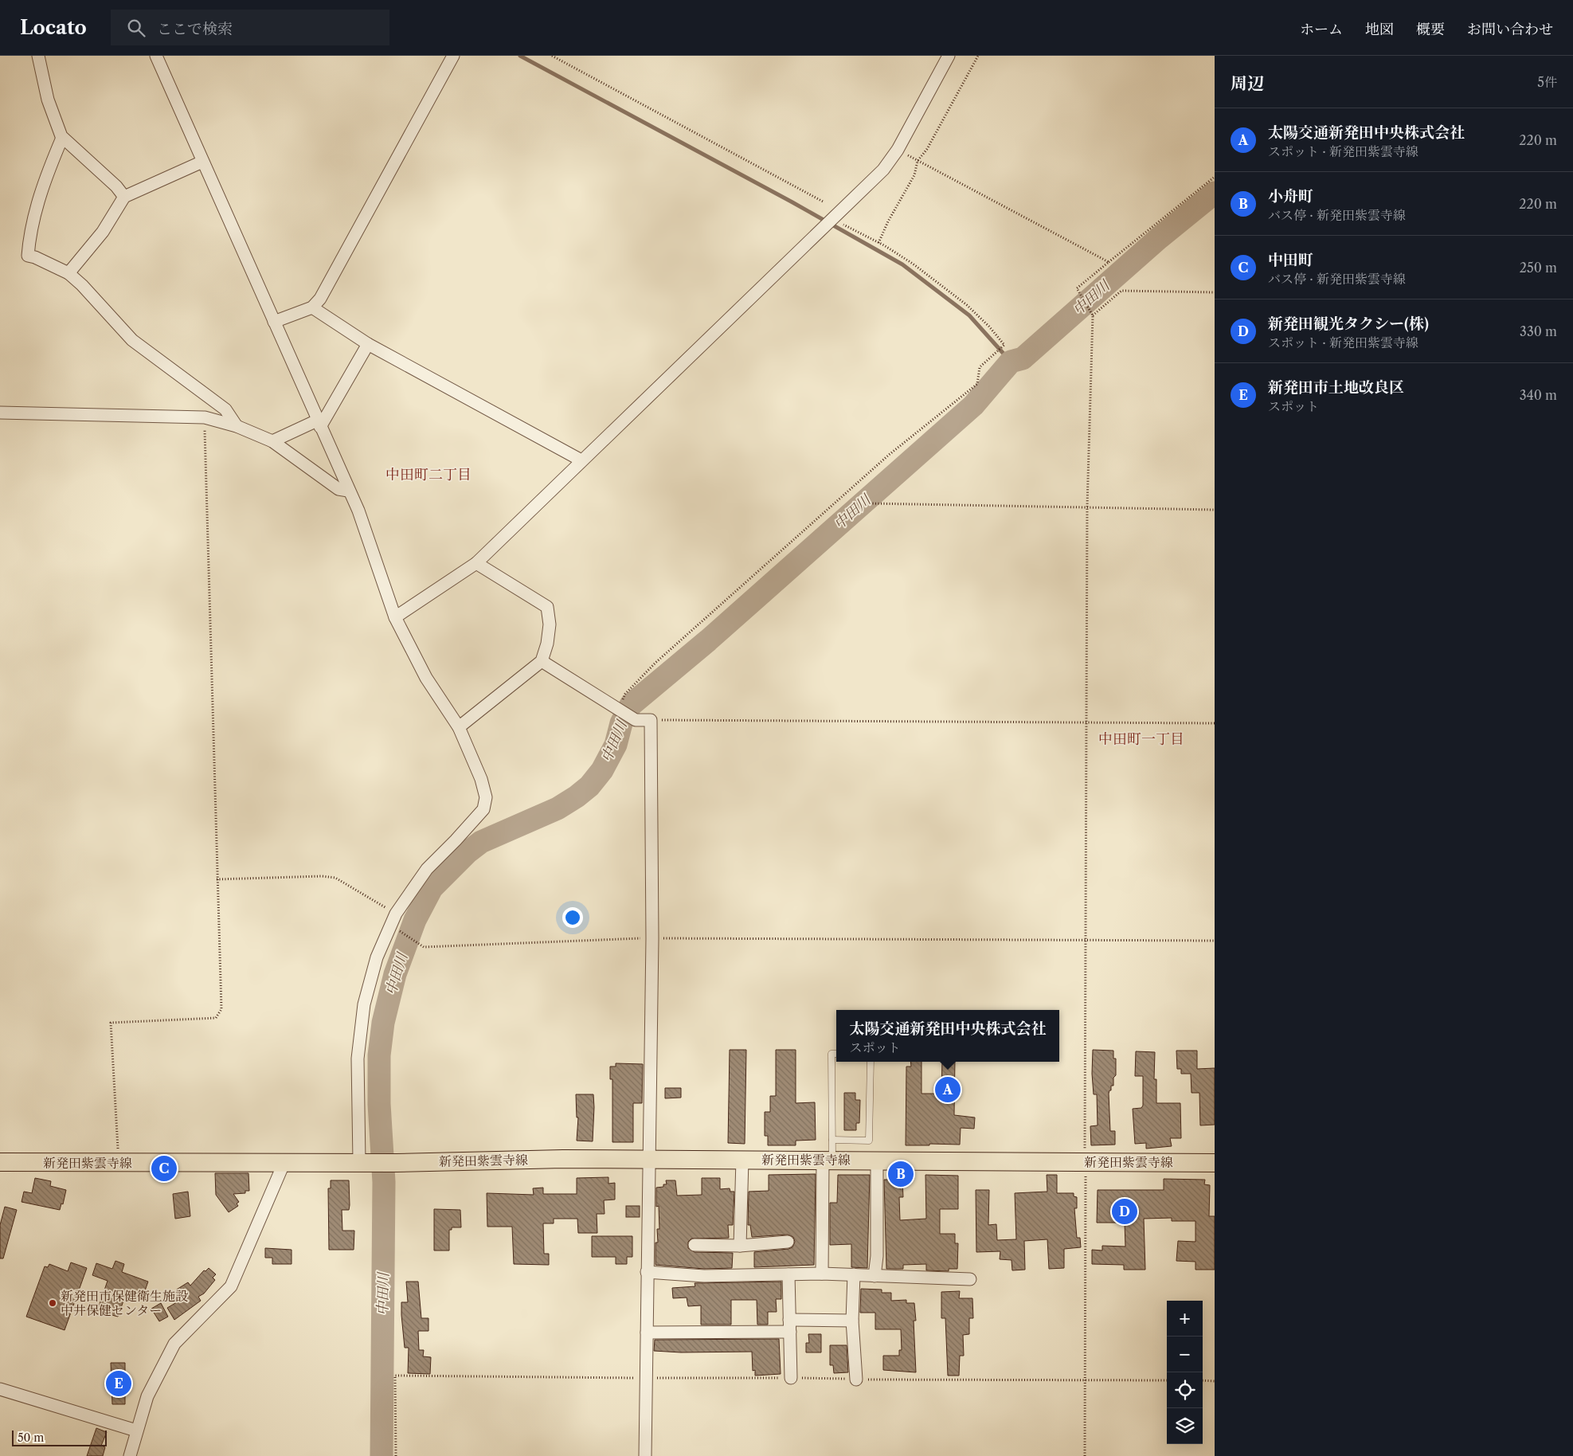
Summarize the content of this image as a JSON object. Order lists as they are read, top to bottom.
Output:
{
  "streets": {
    "main road": ["新発田紫雲寺線"]
  },
  "districts": ["中田町二丁目", "中田町一丁目"],
  "water": ["中田川"],
  "places": ["新発田市保健衛生施設 中井保健センター"],
  "scale_bar": "50 m",
  "page": {
    "header": "Locato",
    "search": "ここで検索",
    "nav": [
      "ホーム",
      "地図",
      "概要",
      "お問い合わせ"
    ],
    "heading": ["周辺", "5件"],
    "list": [
      {
        "mark": "A",
        "name": "太陽交通新発田中央株式会社",
        "note": "スポット · 新発田紫雲寺線",
        "value": "220 m"
      },
      {
        "mark": "B",
        "name": "小舟町",
        "note": "バス停 · 新発田紫雲寺線",
        "value": "220 m"
      },
      {
        "mark": "C",
        "name": "中田町",
        "note": "バス停 · 新発田紫雲寺線",
        "value": "250 m"
      },
      {
        "mark": "D",
        "name": "新発田観光タクシー(株)",
        "note": "スポット · 新発田紫雲寺線",
        "value": "330 m"
      },
      {
        "mark": "E",
        "name": "新発田市土地改良区",
        "note": "スポット",
        "value": "340 m"
      }
    ],
    "popup": ["太陽交通新発田中央株式会社", "スポット"],
    "pins": [
      "A",
      "C",
      "B",
      "D",
      "E"
    ],
    "map_buttons": ["+", "−"],
    "scale": "50 m"
  }
}
